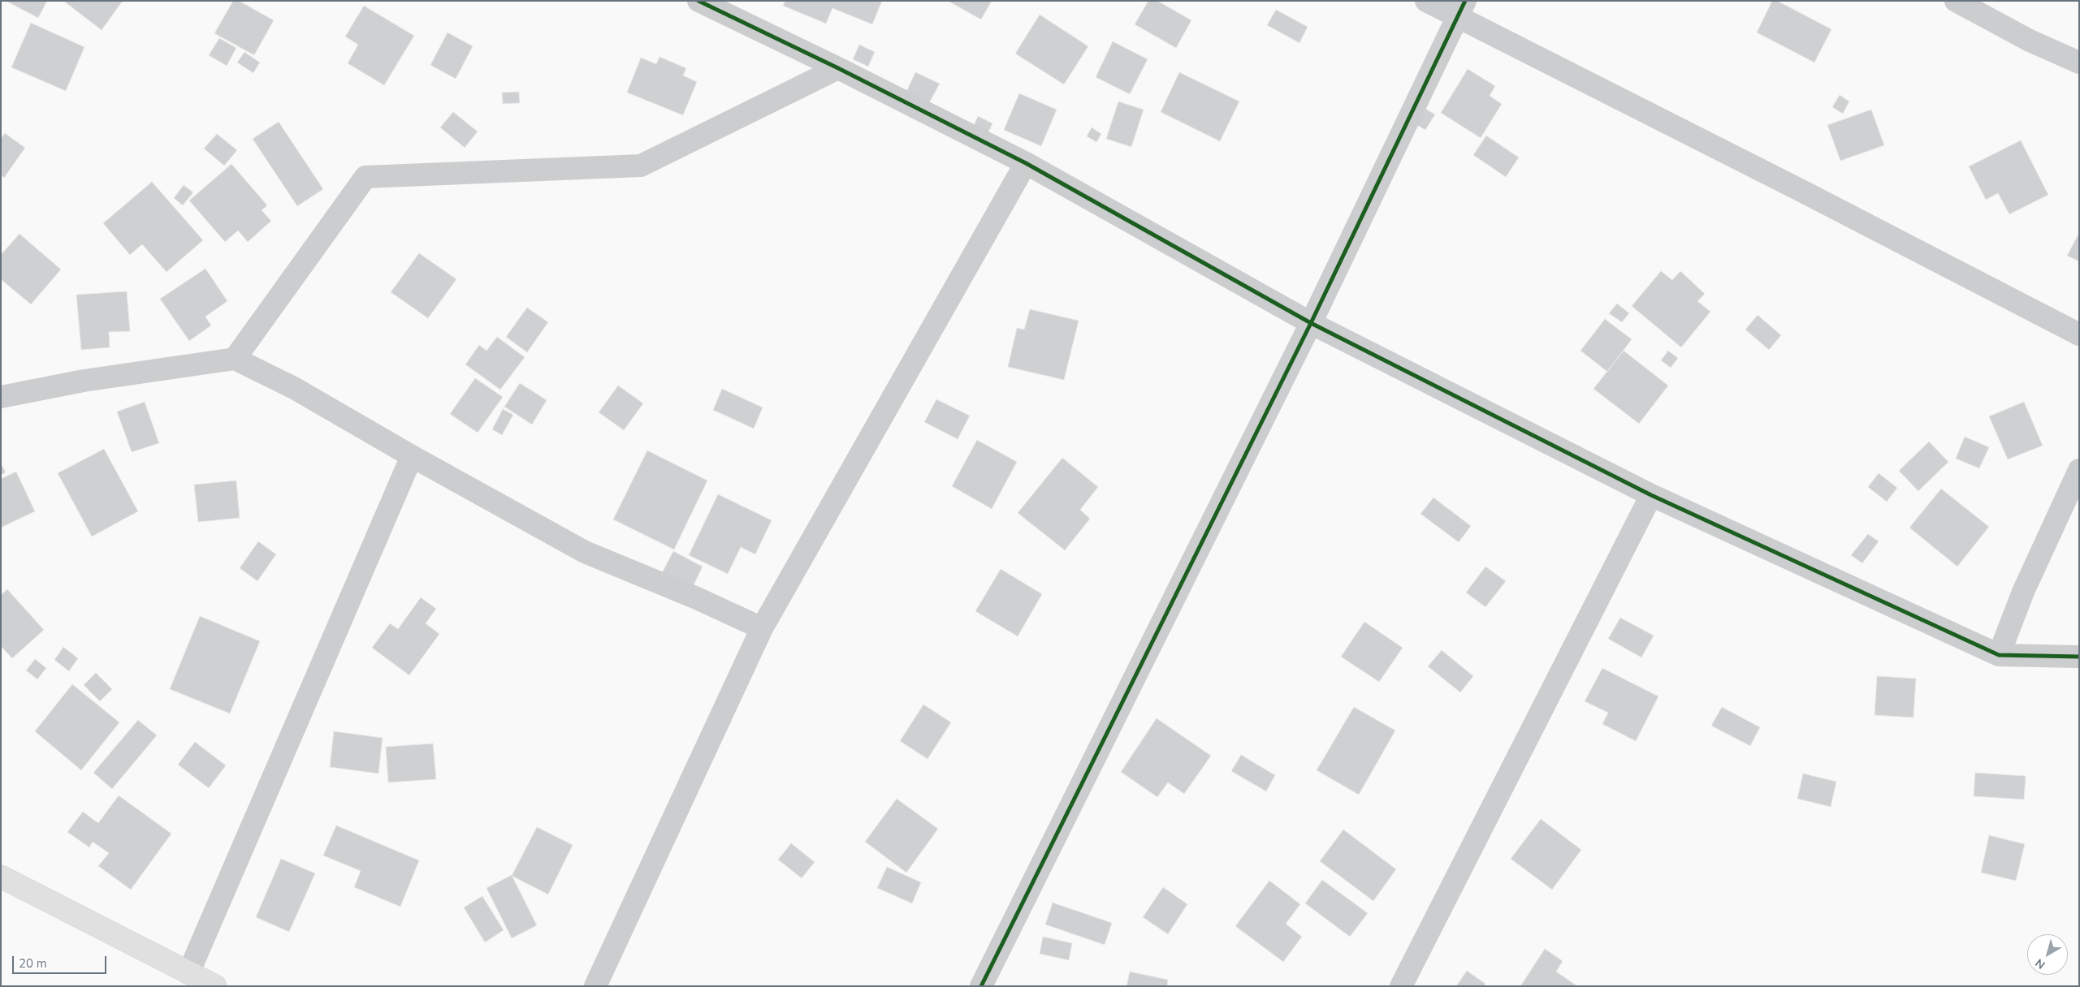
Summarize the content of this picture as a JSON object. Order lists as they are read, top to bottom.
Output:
{
  "scale_bar": "20 m",
  "north": "bottom left"
}
